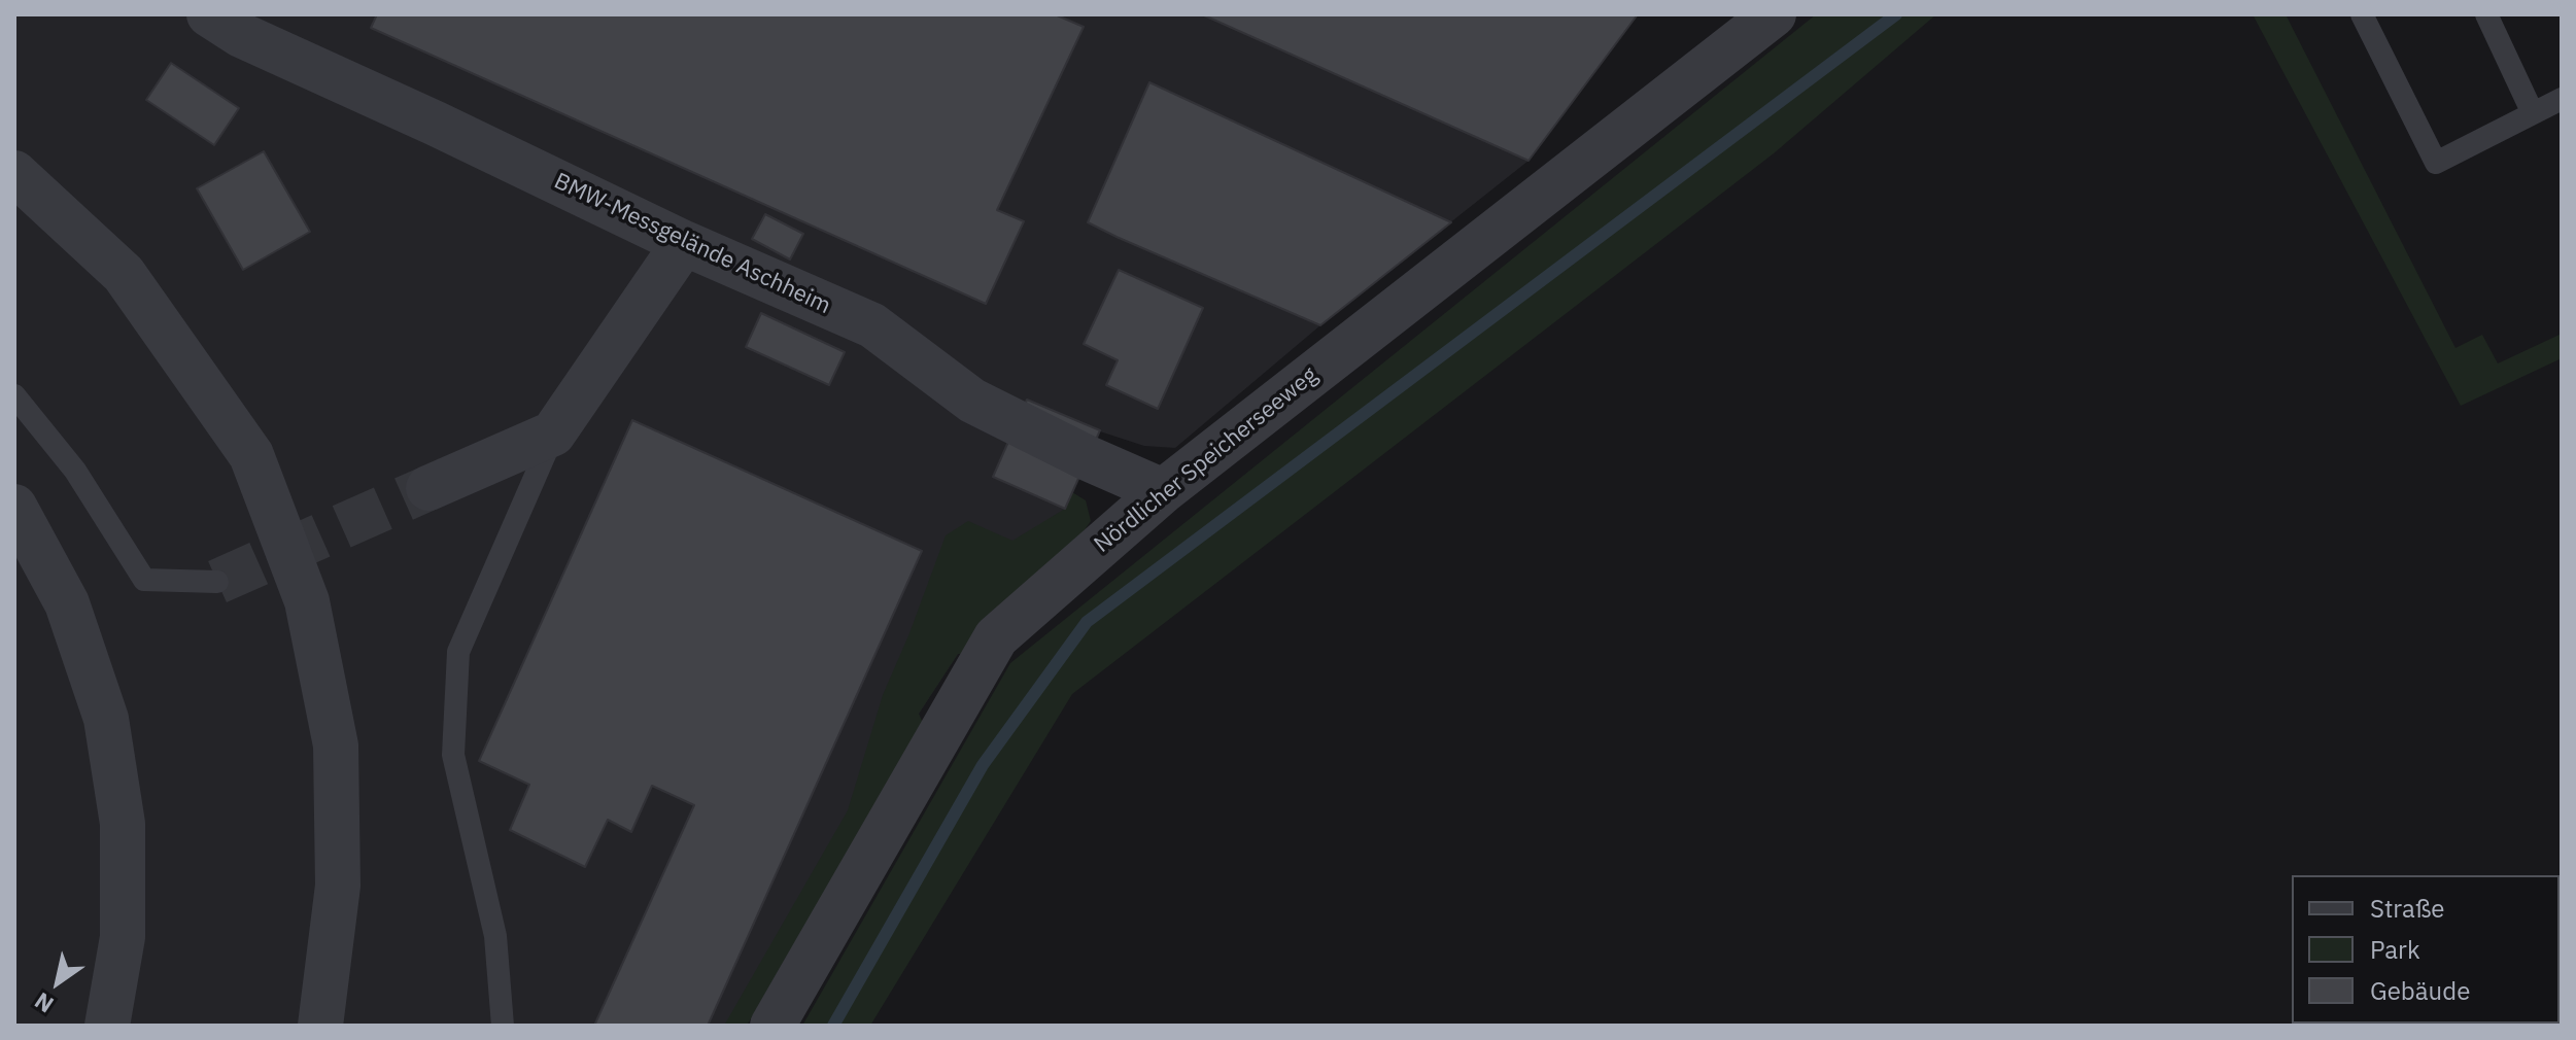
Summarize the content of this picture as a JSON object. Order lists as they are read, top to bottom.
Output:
{
  "streets": {
    "street": ["BMW-Messgelände Aschheim", "Nördlicher Speicherseeweg"]
  },
  "crossings": [
    ["BMW-Messgelände Aschheim", "Nördlicher Speicherseeweg"]
  ],
  "legend": ["Straße", "Park", "Gebäude"],
  "north": "bottom left"
}
